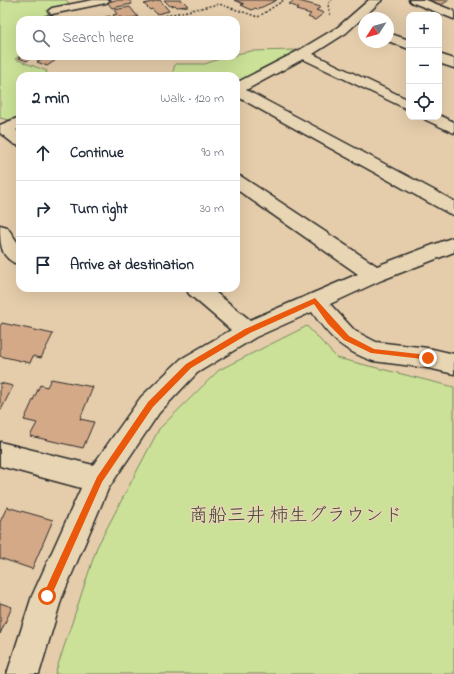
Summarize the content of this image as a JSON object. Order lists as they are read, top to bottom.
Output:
{
  "parks": ["商船三井 柿生グラウンド"],
  "north": "bottom left",
  "page": {
    "map_buttons": ["+", "−"],
    "search": "Search here",
    "heading": ["2 min", "Walk · 120 m"],
    "list": [
      ["Continue", "90 m"],
      ["Turn right", "30 m"],
      "Arrive at destination"
    ]
  }
}
